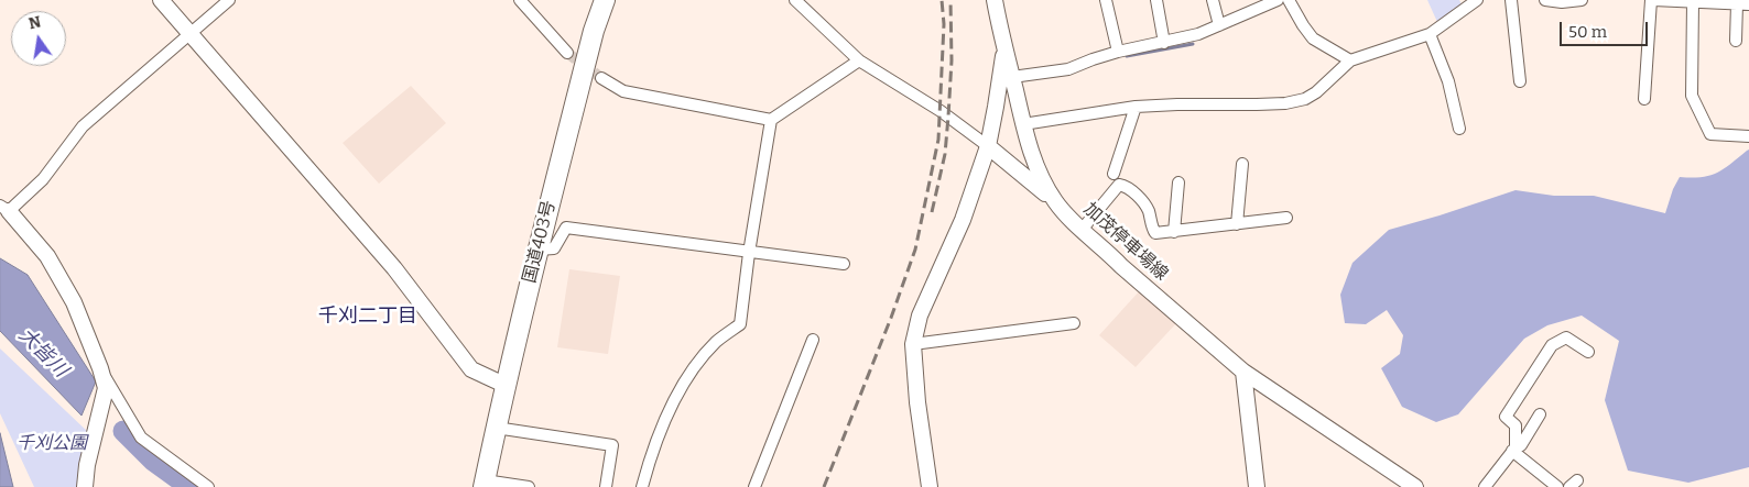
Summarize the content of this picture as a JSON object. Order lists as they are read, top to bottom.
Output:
{
  "streets": {
    "highway": ["国道403号"],
    "street": ["加茂停車場線"]
  },
  "districts": ["千刈二丁目"],
  "water": ["大皆川"],
  "parks": ["千刈公園"],
  "scale_bar": "50 m",
  "north": "top"
}
